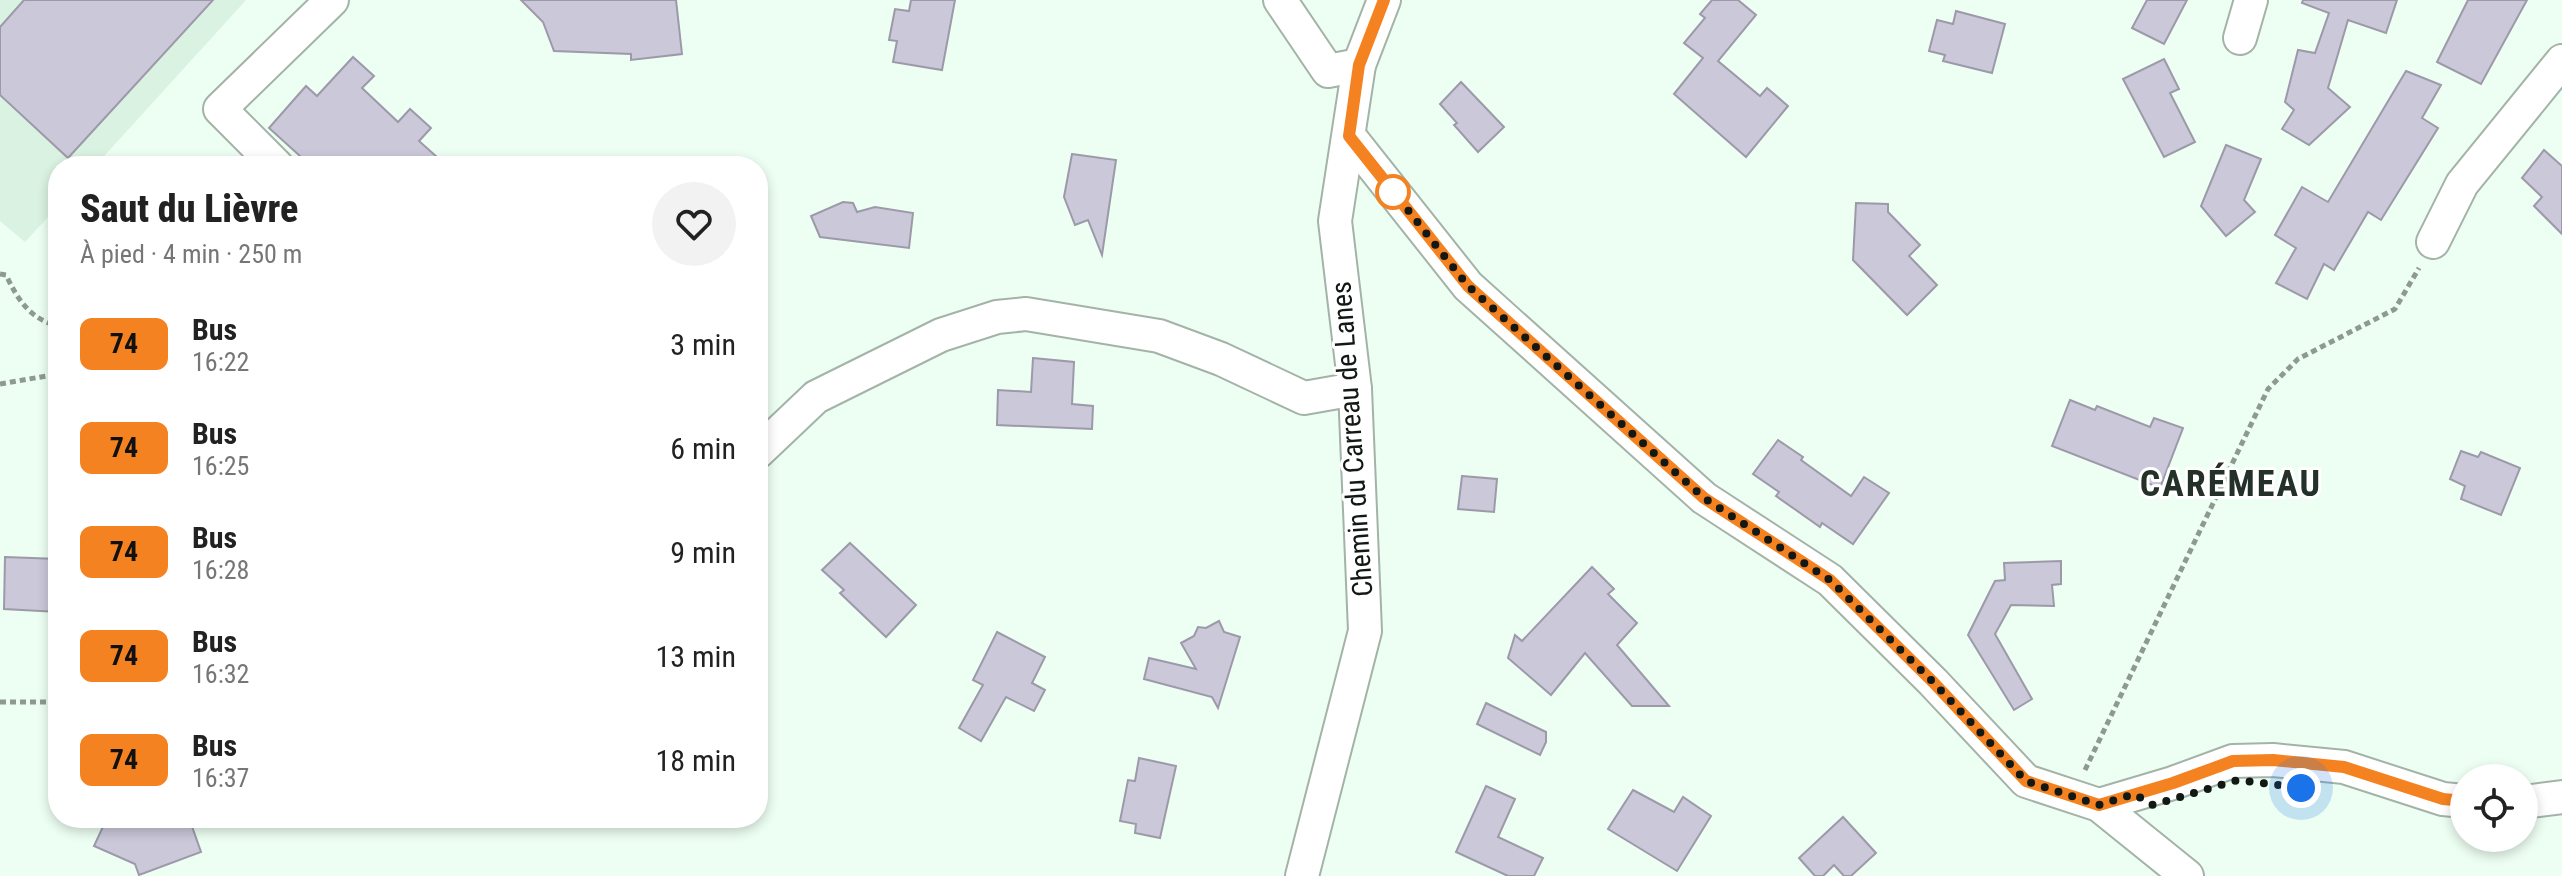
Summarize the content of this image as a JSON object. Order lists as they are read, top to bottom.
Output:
{
  "streets": {
    "street": ["Chemin du Carreau de Lanes"]
  },
  "districts": ["CARÉMEAU"],
  "lines": ["bus line 74"],
  "page": {
    "heading": ["Saut du Lièvre", "À pied · 4 min · 250 m"],
    "list": [
      {
        "mark": "74",
        "name": "Bus",
        "note": "16:22",
        "value": "3 min"
      },
      {
        "mark": "74",
        "name": "Bus",
        "note": "16:25",
        "value": "6 min"
      },
      {
        "mark": "74",
        "name": "Bus",
        "note": "16:28",
        "value": "9 min"
      },
      {
        "mark": "74",
        "name": "Bus",
        "note": "16:32",
        "value": "13 min"
      },
      {
        "mark": "74",
        "name": "Bus",
        "note": "16:37",
        "value": "18 min"
      }
    ]
  }
}
